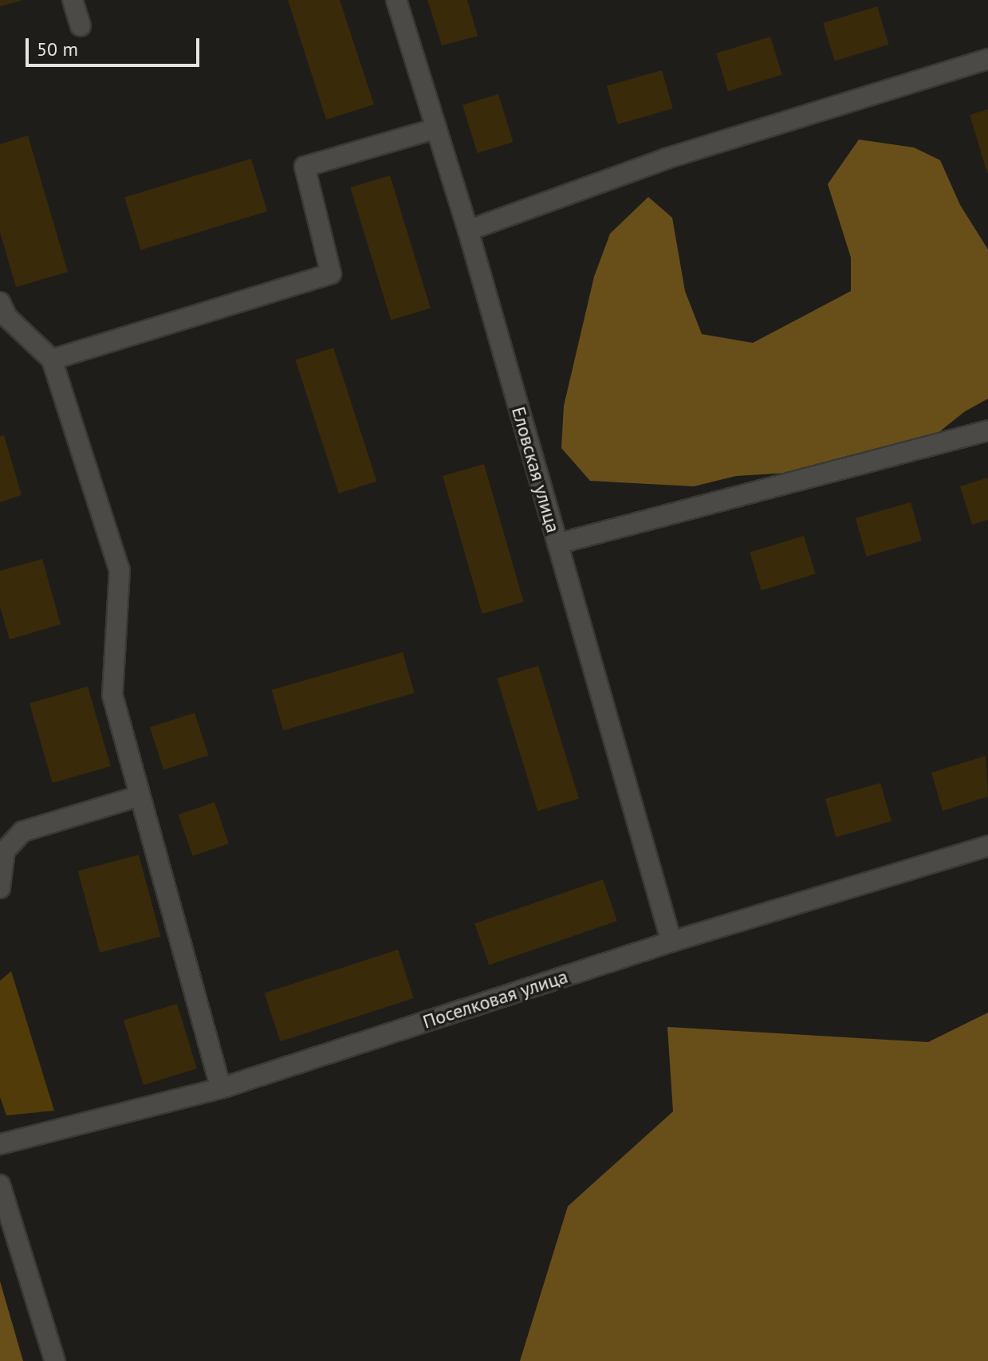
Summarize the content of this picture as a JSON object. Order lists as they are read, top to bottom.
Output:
{
  "streets": {
    "street": ["Еловская улица", "Поселковая улица"]
  },
  "crossings": [
    ["Еловская улица", "Поселковая улица"]
  ],
  "scale_bar": "50 m"
}
